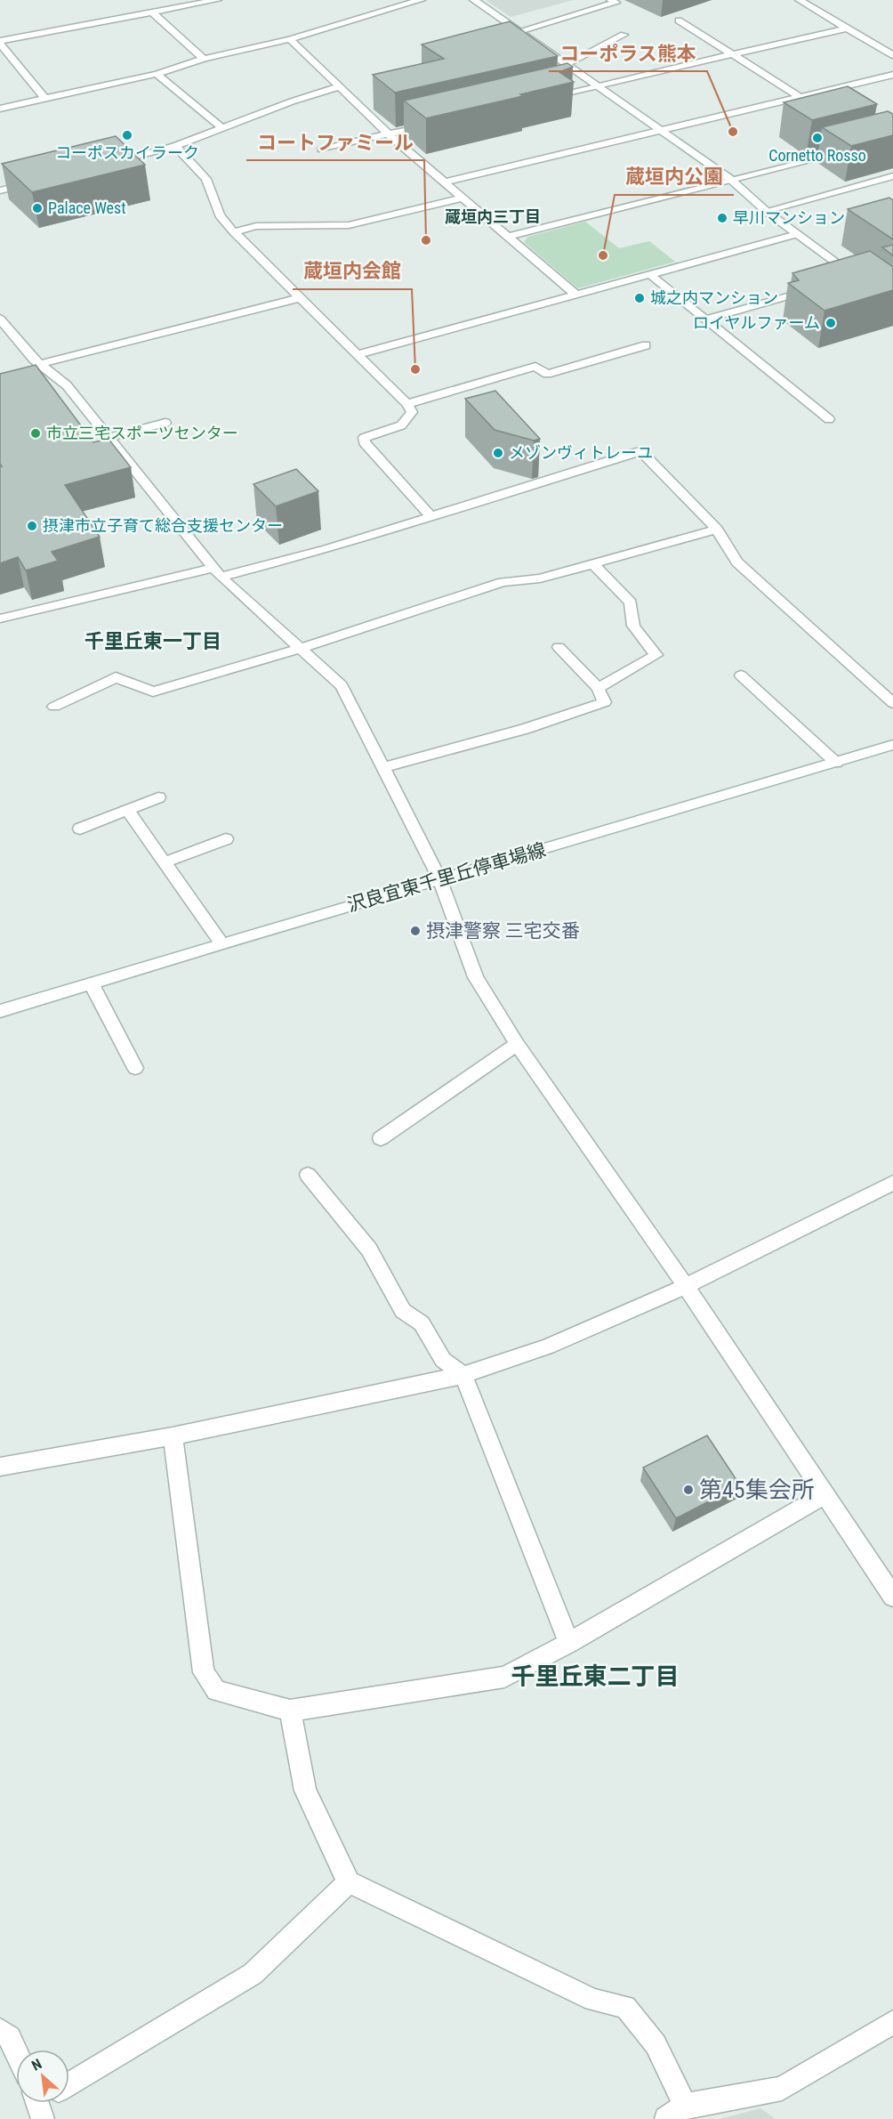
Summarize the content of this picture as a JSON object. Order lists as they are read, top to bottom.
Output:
{
  "streets": {
    "street": ["沢良宜東千里丘停車場線"]
  },
  "districts": ["蔵垣内三丁目", "千里丘東一丁目", "千里丘東二丁目"],
  "places": [
    "コーポラス熊本",
    "コーポスカイラーク",
    "Cornetto Rosso",
    "Palace West",
    "早川マンション",
    "コートファミール",
    "蔵垣内公園",
    "城之内マンション",
    "ロイヤルファーム",
    "蔵垣内会館",
    "市立三宅スポーツセンター",
    "メゾンヴィトレーユ",
    "摂津市立子育て総合支援センター",
    "摂津警察 三宅交番",
    "第45集会所"
  ],
  "north": "top left"
}
